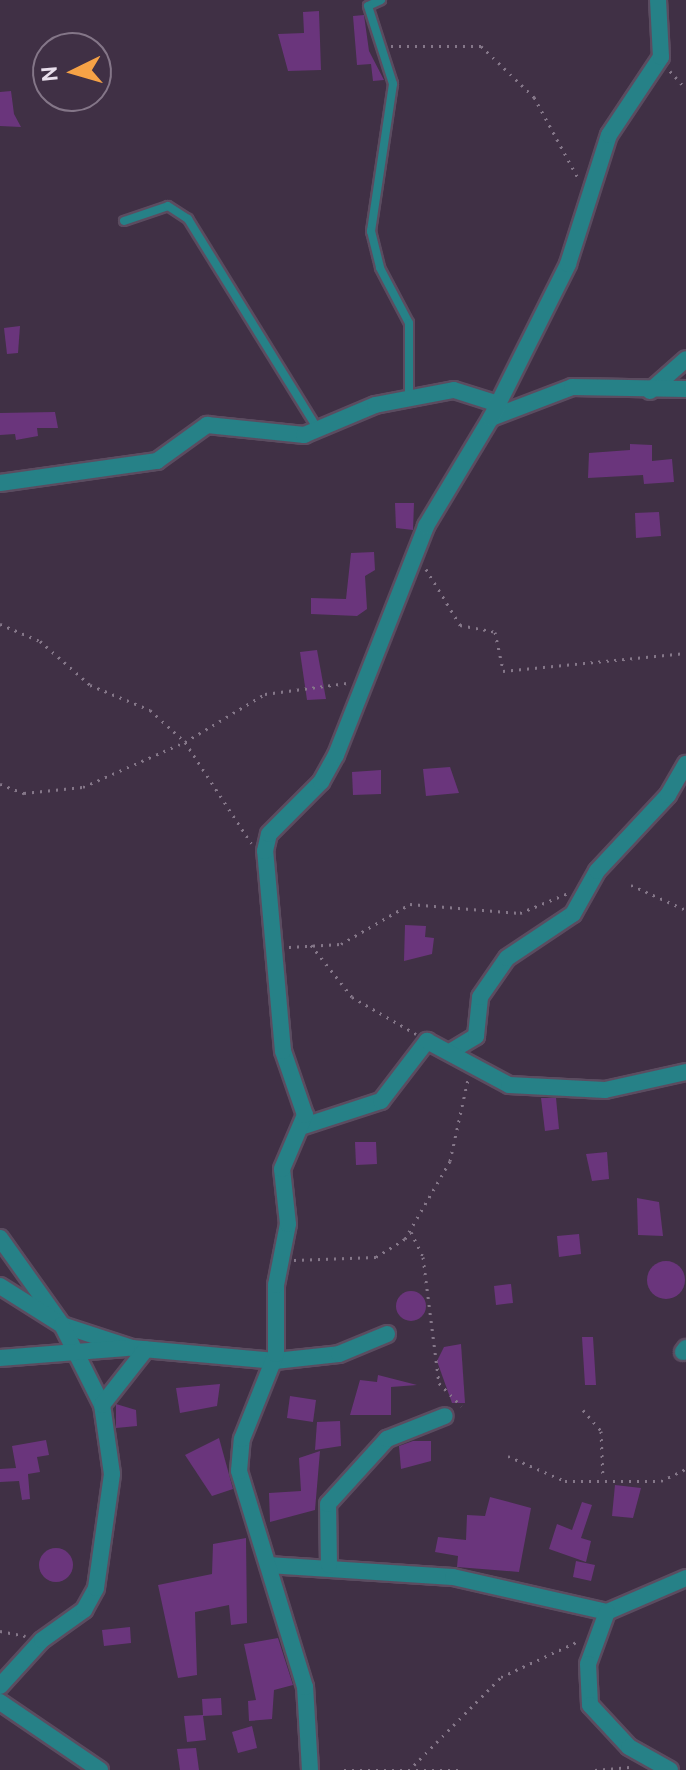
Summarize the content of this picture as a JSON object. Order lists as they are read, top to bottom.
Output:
{
  "north": "left"
}
